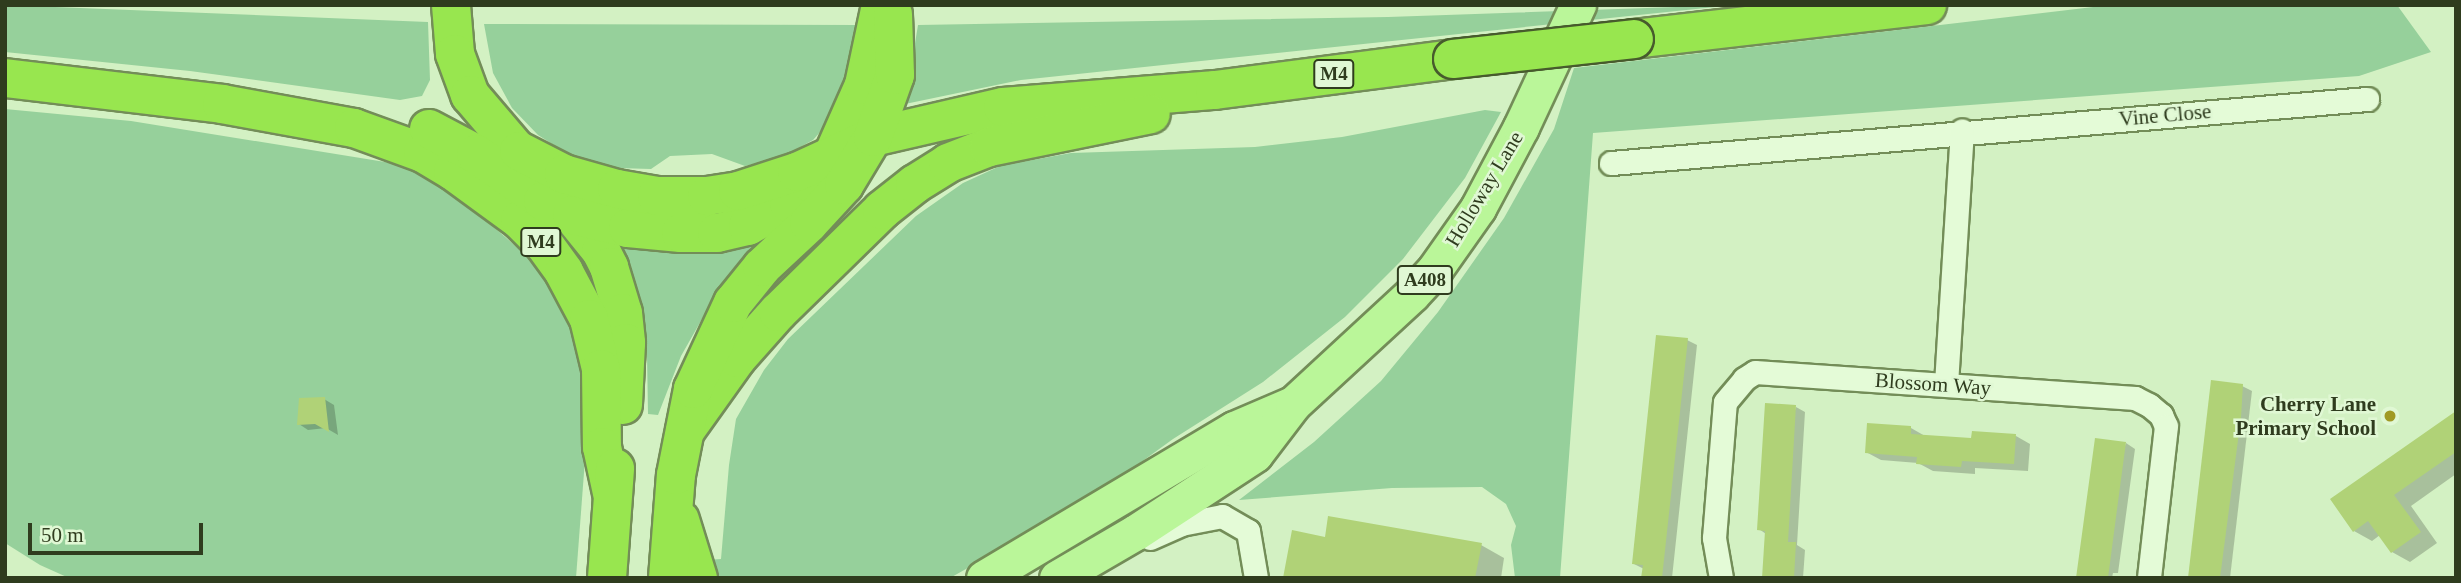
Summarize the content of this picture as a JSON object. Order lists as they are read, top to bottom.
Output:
{
  "streets": {
    "highway": ["M4"],
    "main road": ["Holloway Lane", "A408"],
    "street": ["Vine Close", "Blossom Way"]
  },
  "places": ["Cherry Lane Primary School"],
  "scale_bar": "50 m"
}
